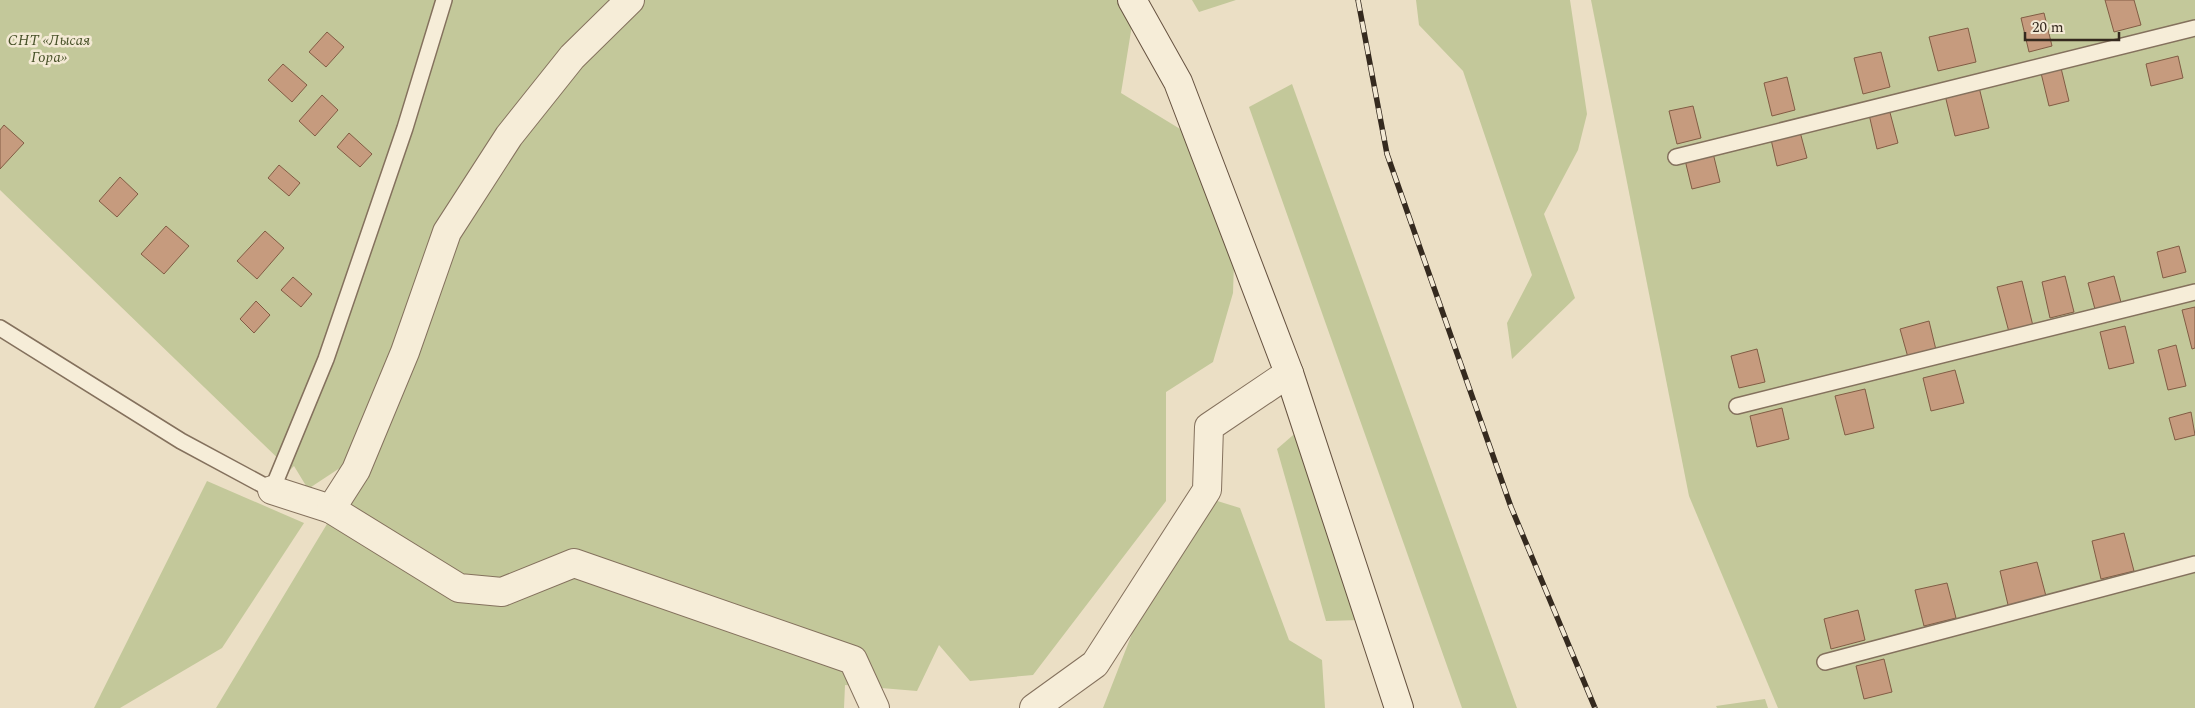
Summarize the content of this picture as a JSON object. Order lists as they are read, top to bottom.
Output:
{
  "parks": ["СНТ «Лысая Гора»"],
  "scale_bar": "20 m"
}
